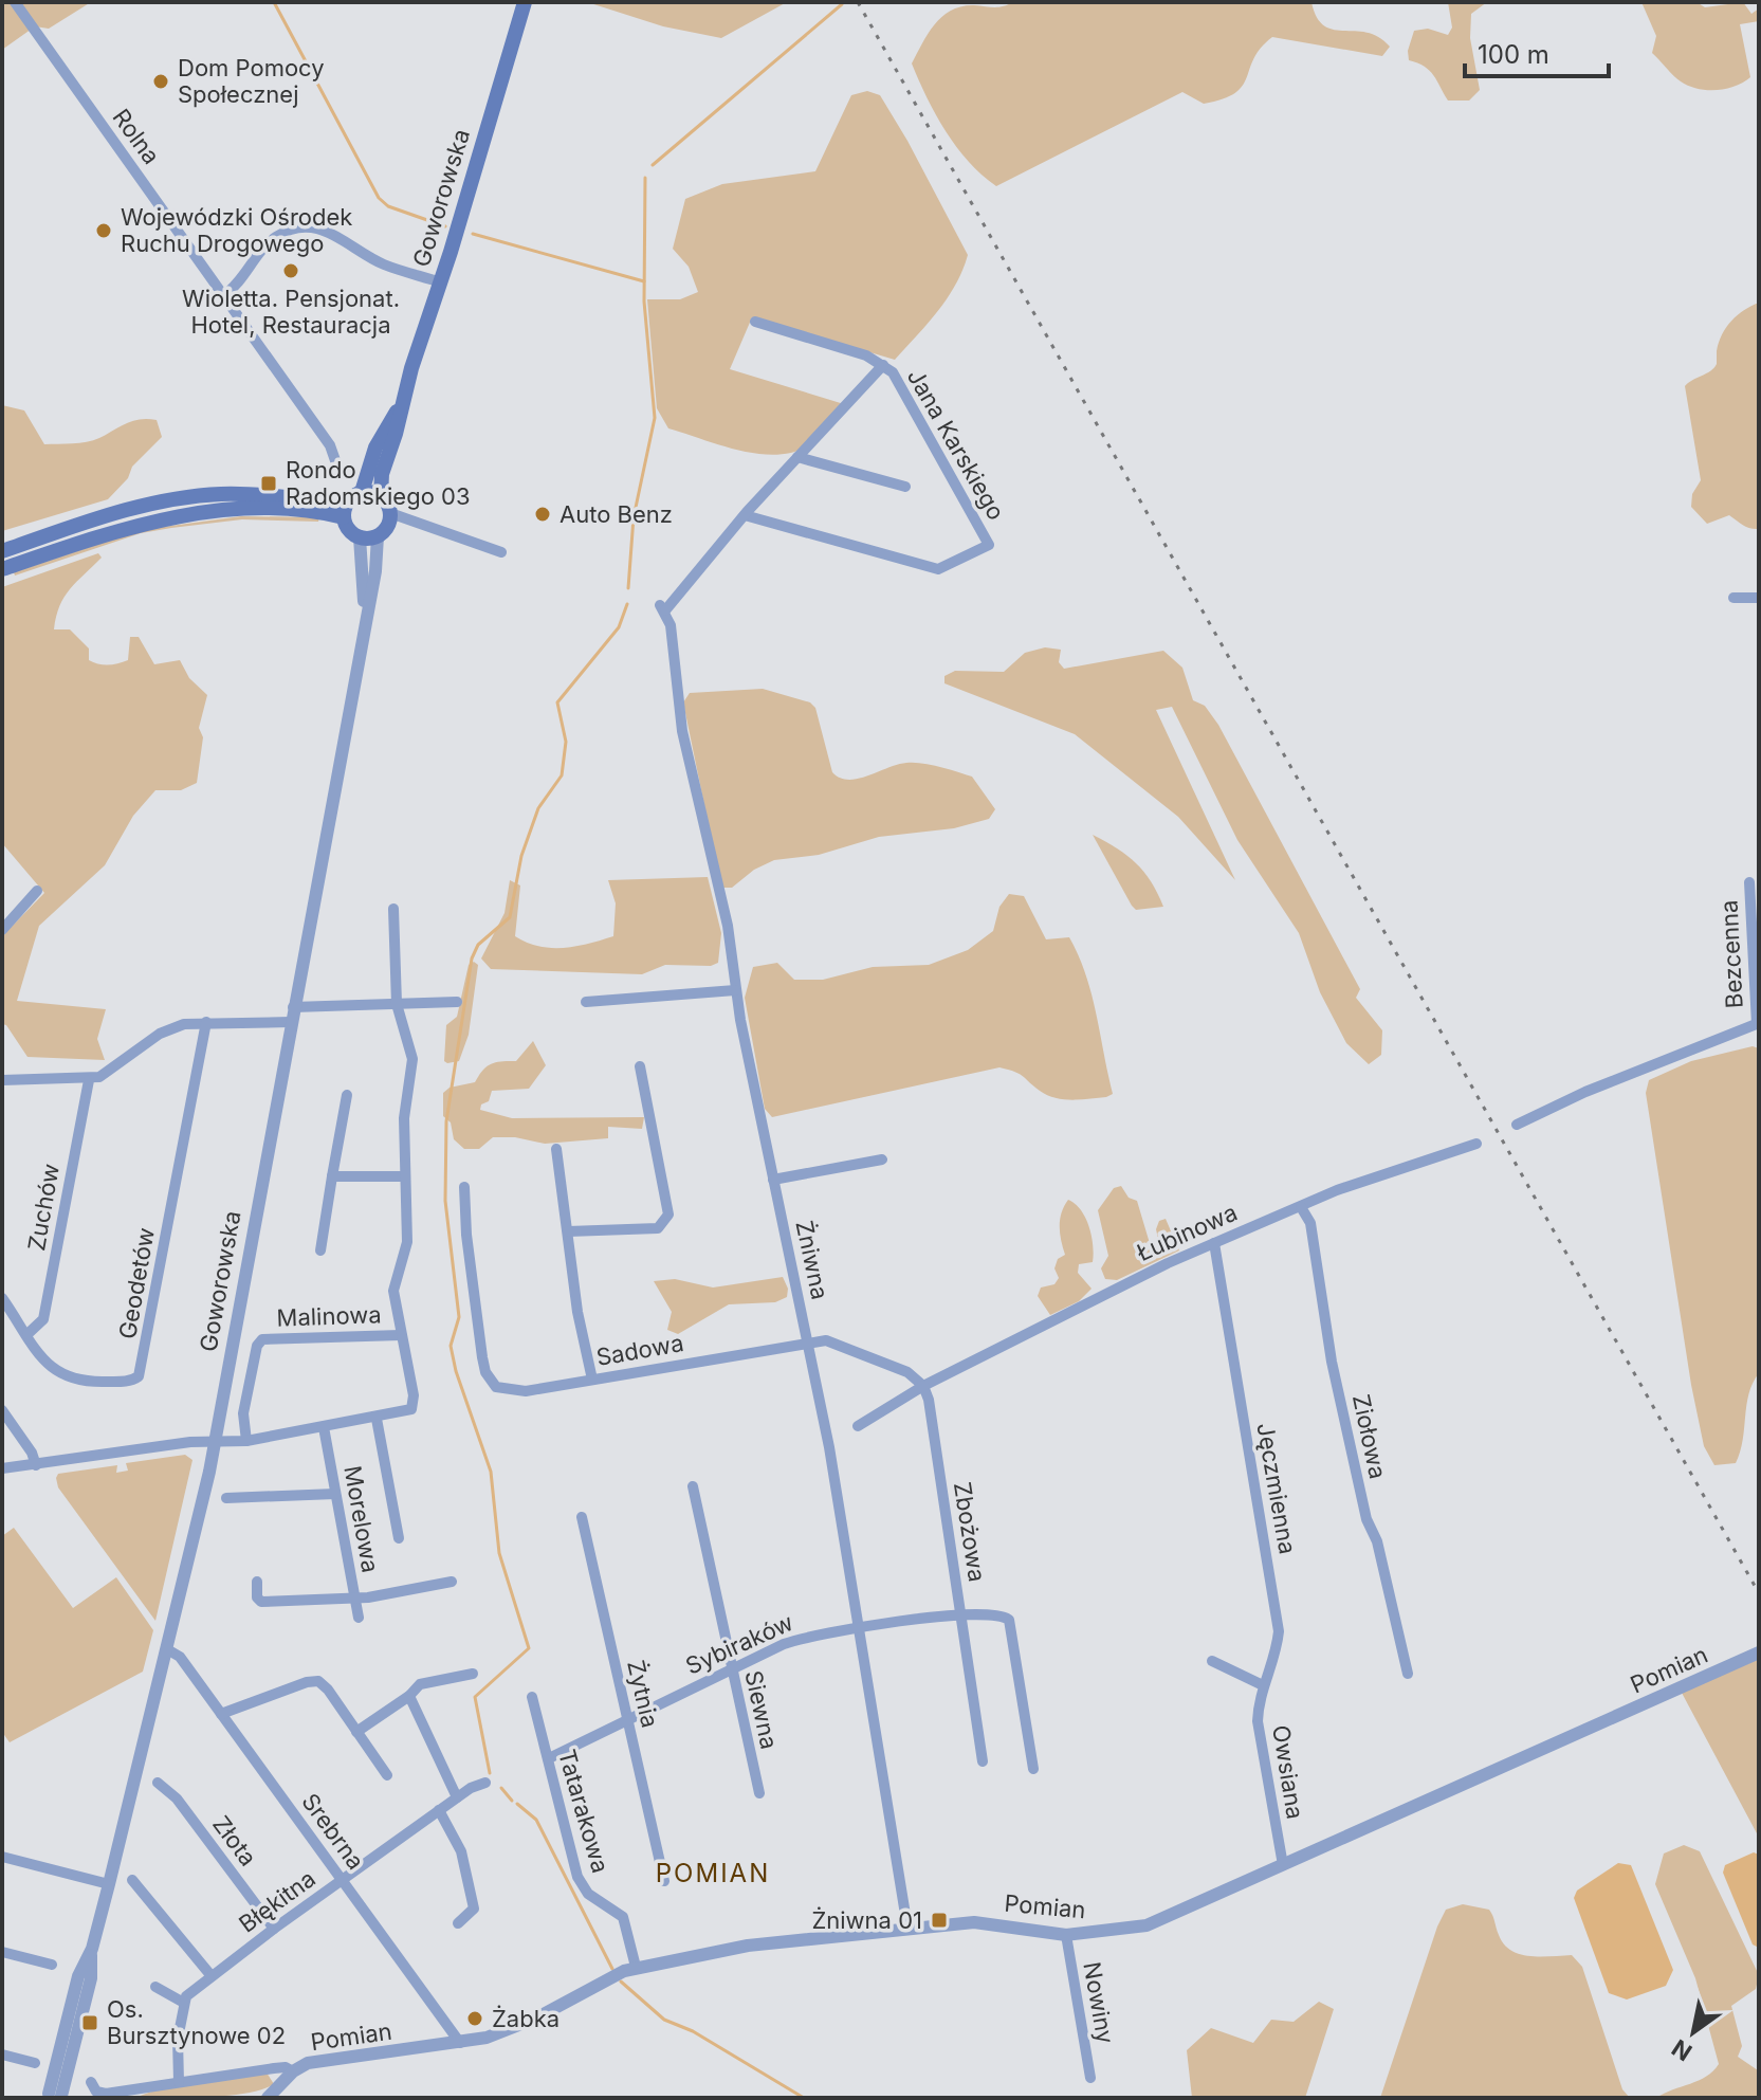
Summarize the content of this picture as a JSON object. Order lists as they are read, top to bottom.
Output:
{
  "streets": {
    "main road": ["Goworowska"],
    "street": [
      "Rolna",
      "Jana Karskiego",
      "Bezcenna",
      "Zuchów",
      "Łubinowa",
      "Żniwna",
      "Geodetów",
      "Malinowa",
      "Sadowa",
      "Ziołowa",
      "Jęczmienna",
      "Morelowa",
      "Zbożowa",
      "Sybiraków",
      "Pomian",
      "Żytnia",
      "Siewna",
      "Owsiana",
      "Tatarakowa",
      "Srebrna",
      "Złota",
      "Błękitna",
      "Nowiny"
    ]
  },
  "crossings": [
    ["Goworowska", "Srebrna"],
    ["Jana Karskiego", "Żniwna"],
    ["Zuchów", "Geodetów"],
    ["Łubinowa", "Sadowa"],
    ["Łubinowa", "Ziołowa"],
    ["Łubinowa", "Jęczmienna"],
    ["Łubinowa", "Zbożowa"],
    ["Żniwna", "Sadowa"],
    ["Żniwna", "Sybiraków"],
    ["Żniwna", "Pomian"],
    ["Sadowa", "Zbożowa"],
    ["Jęczmienna", "Owsiana"],
    ["Zbożowa", "Sybiraków"],
    ["Sybiraków", "Żytnia"],
    ["Sybiraków", "Siewna"],
    ["Sybiraków", "Tatarakowa"],
    ["Pomian", "Owsiana"],
    ["Pomian", "Tatarakowa"],
    ["Pomian", "Srebrna"],
    ["Pomian", "Nowiny"],
    ["Srebrna", "Błękitna"],
    ["Złota", "Błękitna"]
  ],
  "districts": ["POMIAN"],
  "places": {
    "other": [
      "Dom Pomocy Społecznej",
      "Wojewódzki Ośrodek Ruchu Drogowego",
      "Wioletta. Pensjonat. Hotel, Restauracja",
      "Auto Benz",
      "Żabka"
    ],
    "transit": ["Rondo Radomskiego 03", "Żniwna 01", "Os. Bursztynowe 02"]
  },
  "scale_bar": "100 m",
  "north": "bottom left"
}
